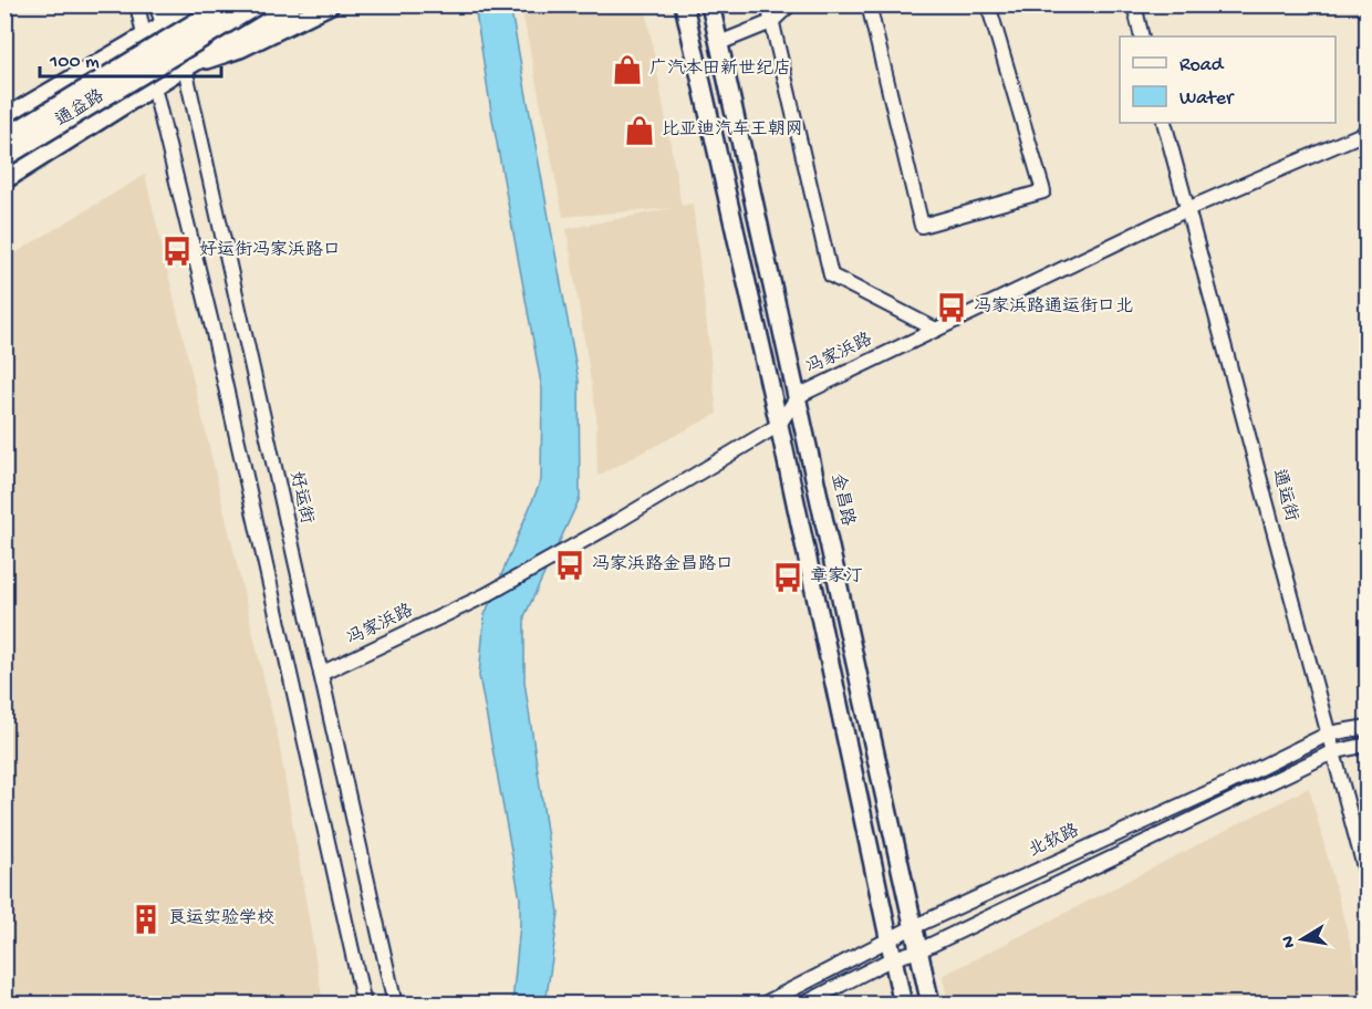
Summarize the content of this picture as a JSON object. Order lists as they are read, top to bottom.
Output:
{
  "streets": {
    "main road": ["通益路", "金昌路"],
    "street": [
      "冯家浜路",
      "通运街",
      "好运街",
      "北软路"
    ]
  },
  "crossings": [
    ["通益路", "好运街"],
    ["冯家浜路", "通运街"],
    ["冯家浜路", "好运街"],
    ["冯家浜路", "金昌路"],
    ["通运街", "北软路"],
    ["金昌路", "北软路"]
  ],
  "places": {
    "shop": ["广汽本田新世纪店", "比亚迪汽车王朝网"],
    "bus stop": [
      "好运街冯家浜路口",
      "冯家浜路通运街口北",
      "冯家浜路金昌路口",
      "章家汀"
    ],
    "building": ["良运实验学校"]
  },
  "legend": ["Road", "Water"],
  "scale_bar": "100 m",
  "north": "left"
}
